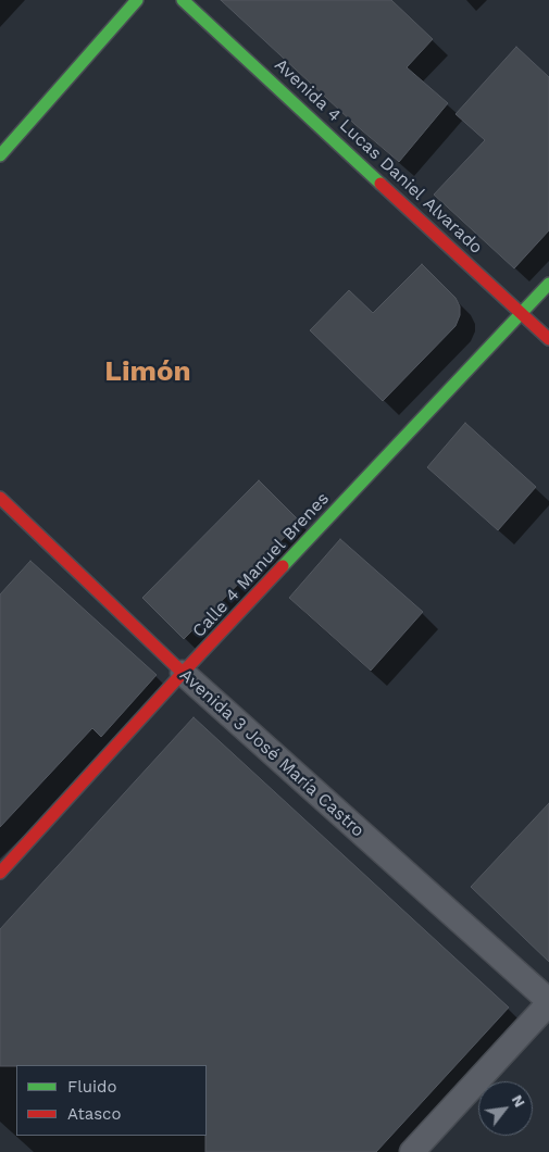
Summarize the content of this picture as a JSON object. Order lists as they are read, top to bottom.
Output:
{
  "streets": {
    "main road": ["Avenida 4 Lucas Daniel Alvarado", "Calle 4 Manuel Brenes", "Avenida 3 José María Castro"]
  },
  "crossings": [
    ["Avenida 4 Lucas Daniel Alvarado", "Calle 4 Manuel Brenes"],
    ["Calle 4 Manuel Brenes", "Avenida 3 José María Castro"]
  ],
  "districts": ["Limón"],
  "legend": ["Fluido", "Atasco"],
  "north": "top right"
}
